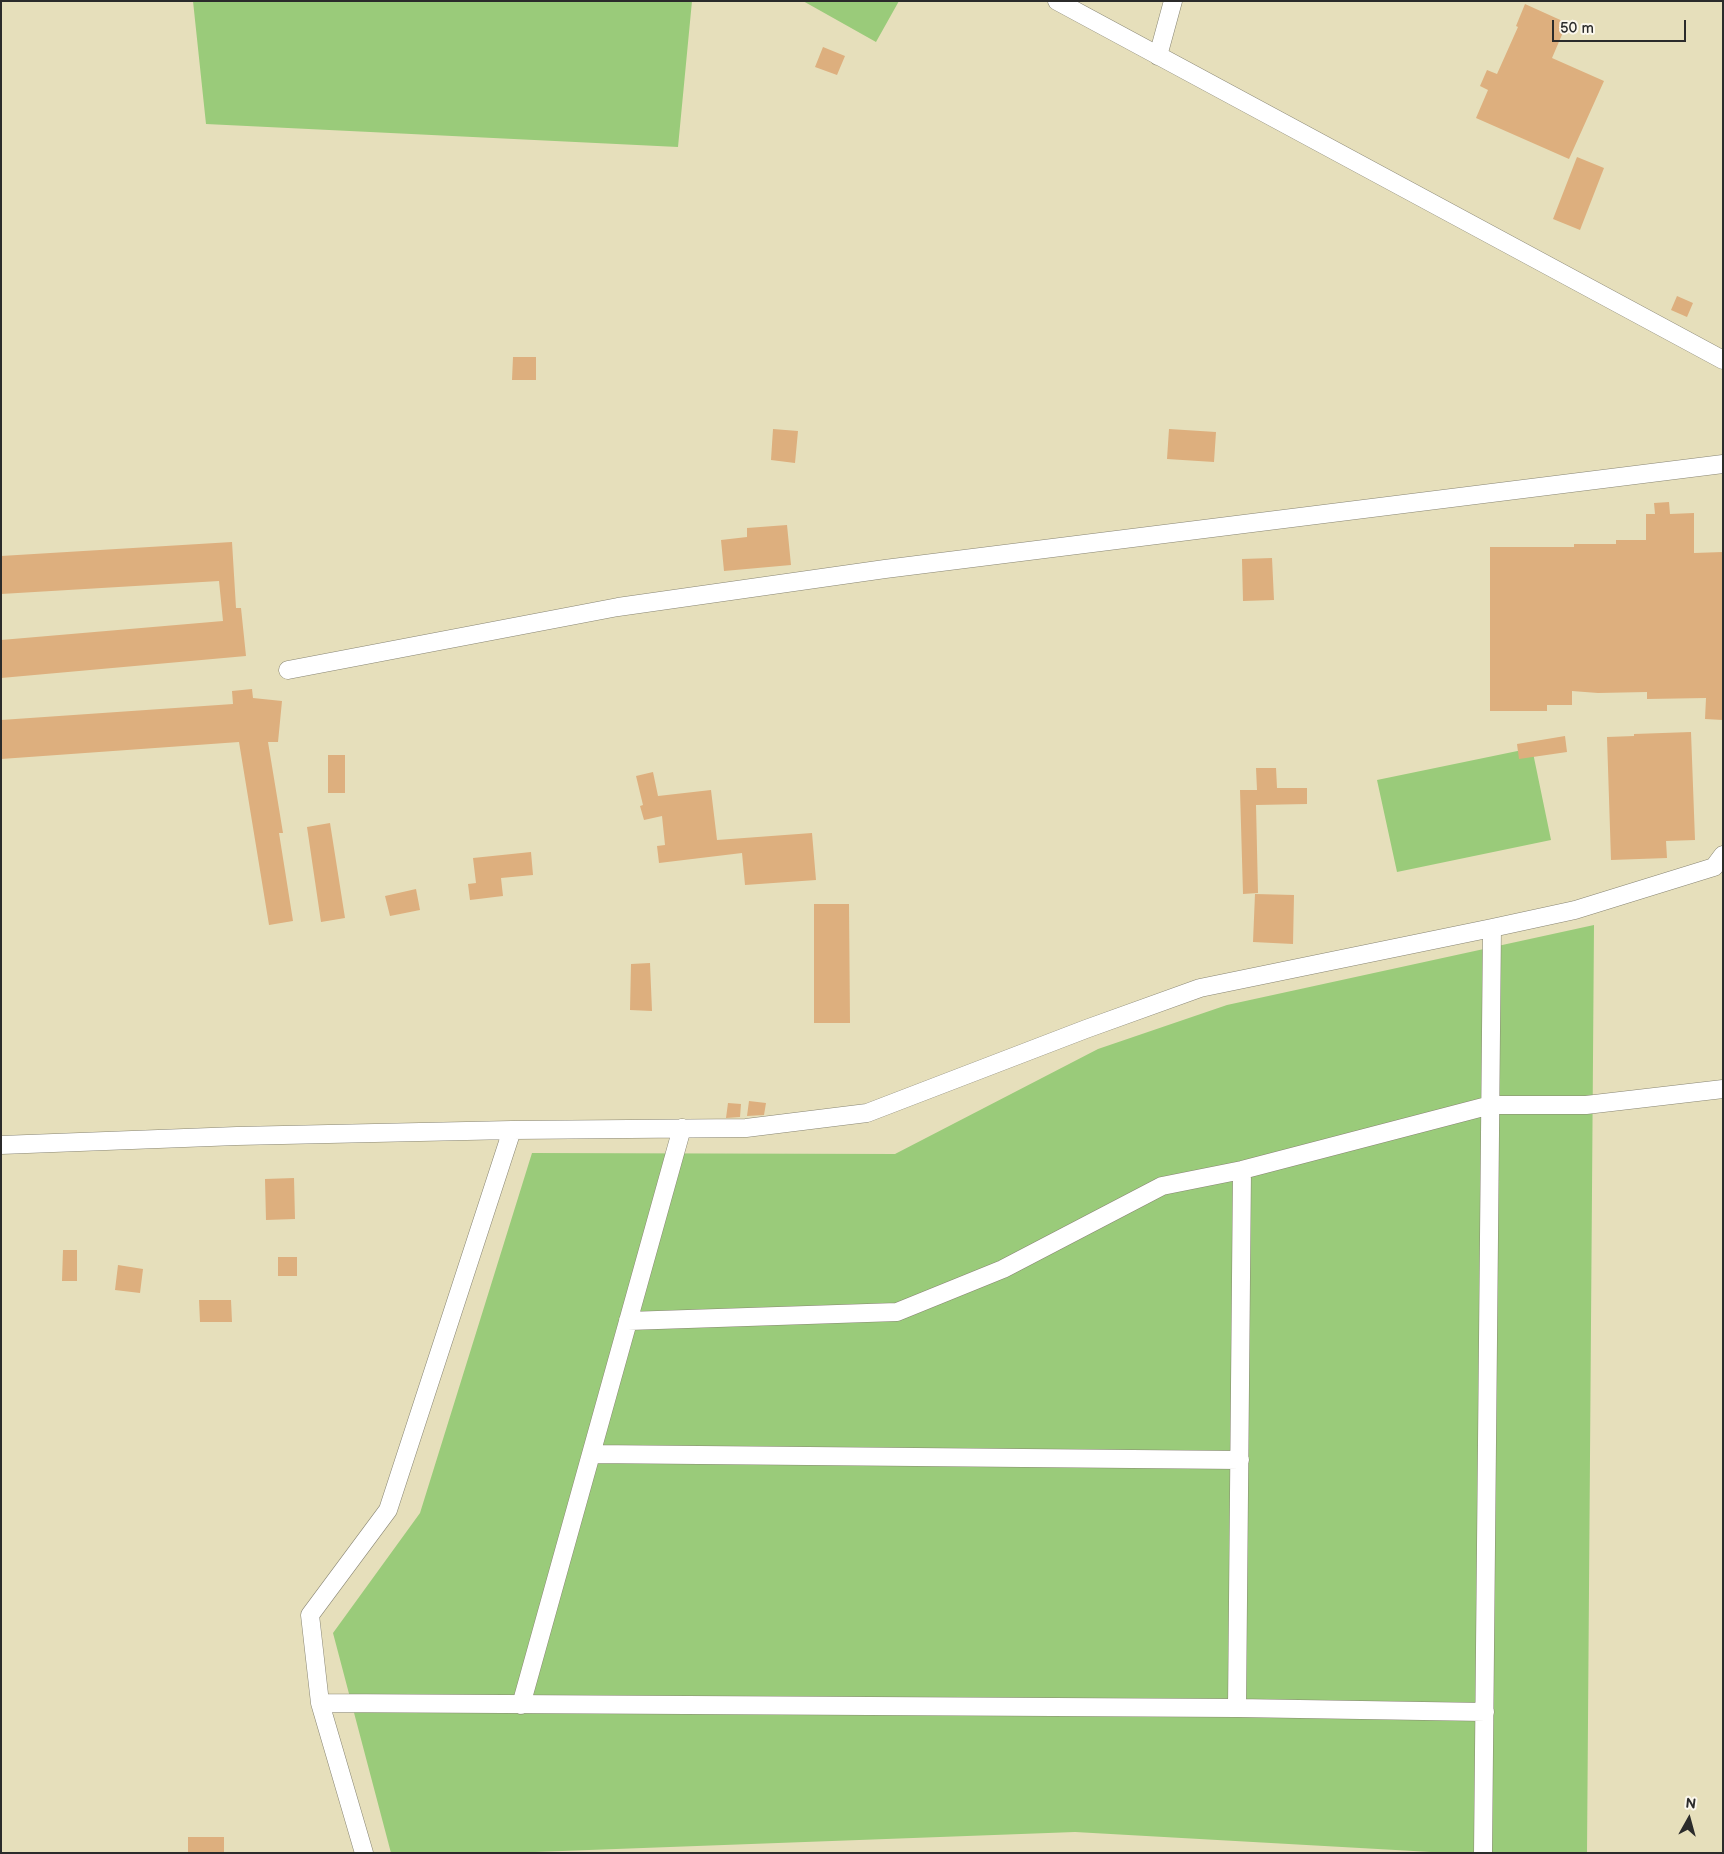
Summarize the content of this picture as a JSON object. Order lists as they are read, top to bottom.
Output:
{
  "scale_bar": "50 m",
  "north": "top"
}
